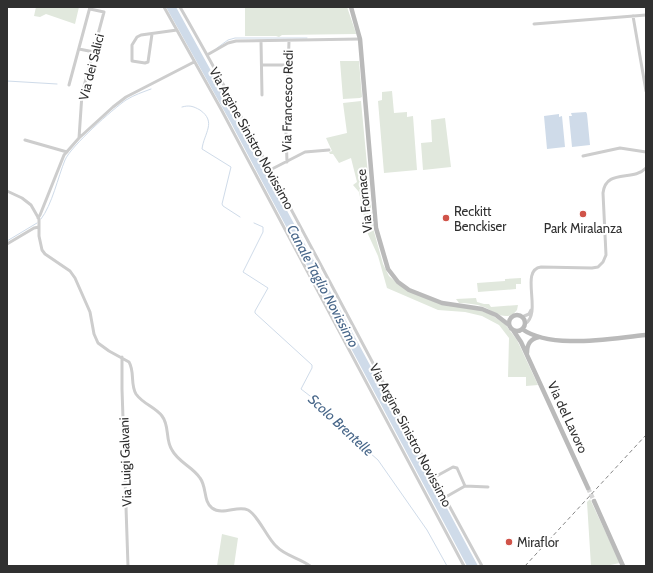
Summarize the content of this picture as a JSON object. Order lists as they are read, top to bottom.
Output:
{
  "streets": {
    "street": [
      "Via dei Salici",
      "Via Francesco Redi",
      "Via Argine Sinistro Novissimo",
      "Via Fornace",
      "Via del Lavoro",
      "Via Luigi Galvani"
    ]
  },
  "crossings": [
    ["Via Francesco Redi", "Via Argine Sinistro Novissimo"],
    ["Via Fornace", "Via del Lavoro"]
  ],
  "water": ["Canale Taglio Novissimo", "Scolo Brentelle"],
  "places": ["Park Miralanza", "Reckitt Benckiser", "Miraflor"]
}
